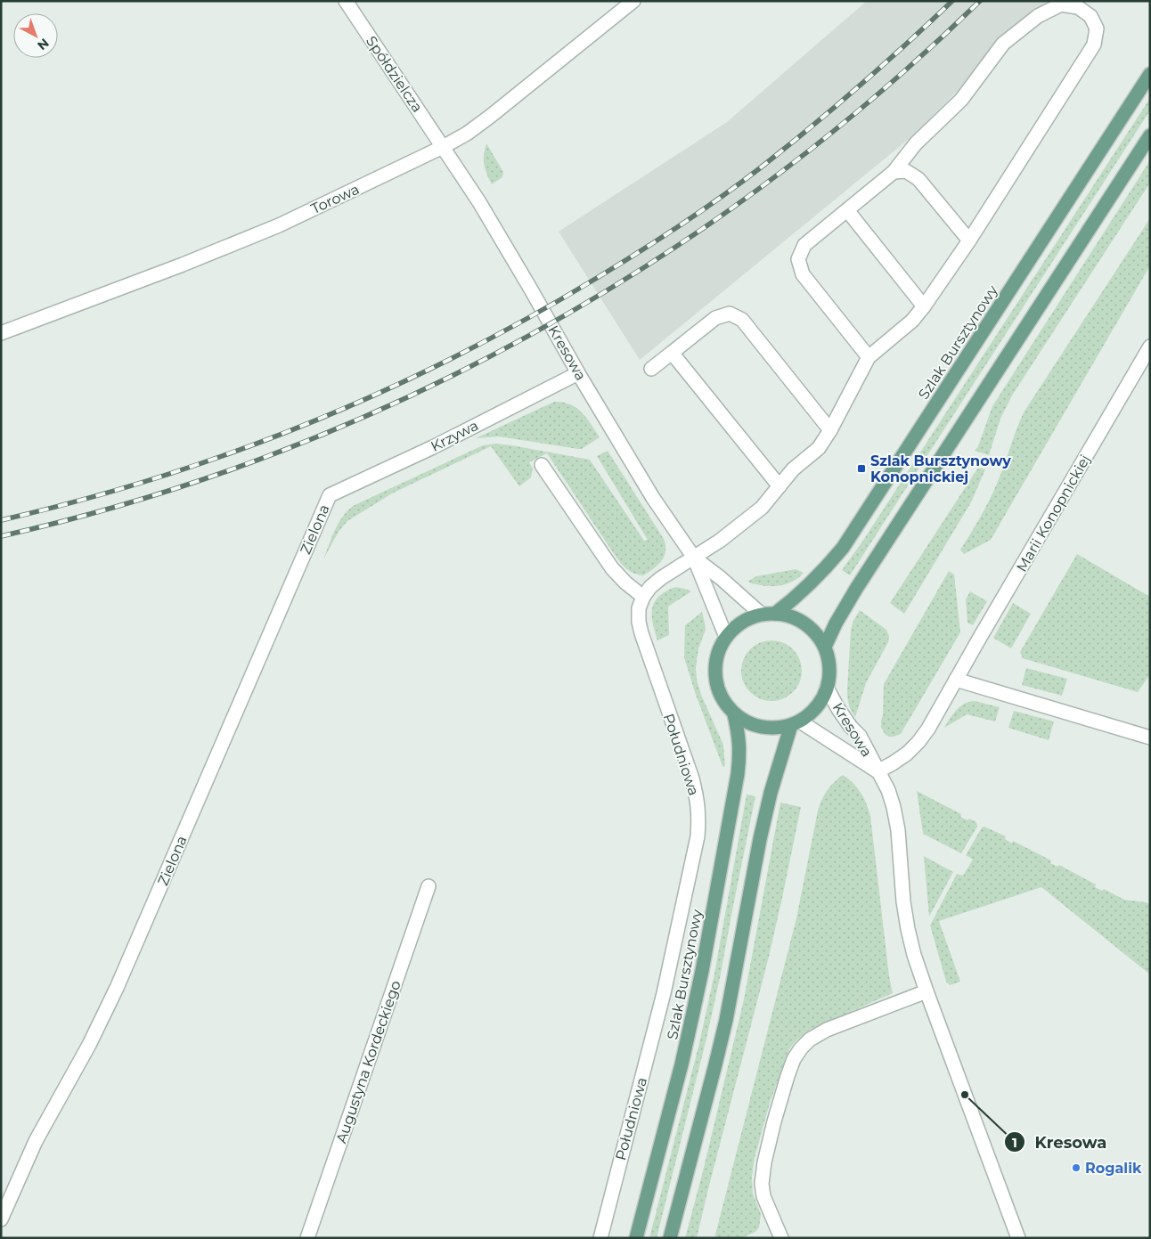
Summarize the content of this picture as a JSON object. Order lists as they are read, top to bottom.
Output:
{
  "streets": {
    "main road": ["Szlak Bursztynowy"],
    "street": [
      "Spółdzielcza",
      "Torowa",
      "Kresowa",
      "Krzywa",
      "Marii Konopnickiej",
      "Zielona",
      "Południowa",
      "Augustyna Kordeckiego"
    ]
  },
  "crossings": [
    ["Spółdzielcza", "Torowa"],
    ["Spółdzielcza", "Kresowa"],
    ["Torowa", "Kresowa"],
    ["Szlak Bursztynowy", "Kresowa"],
    ["Kresowa", "Krzywa"],
    ["Kresowa", "Marii Konopnickiej"],
    ["Krzywa", "Zielona"]
  ],
  "places": {
    "transit": ["Szlak Bursztynowy Konopnickiej"],
    "other": ["Kresowa", "Rogalik"]
  },
  "north": "bottom right"
}
